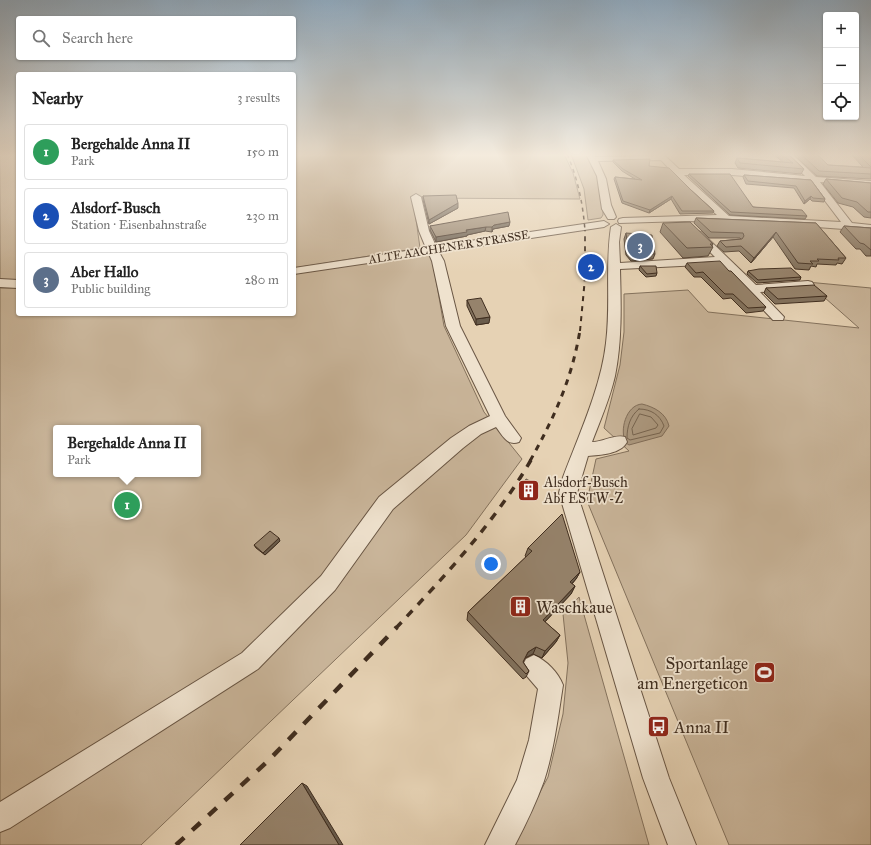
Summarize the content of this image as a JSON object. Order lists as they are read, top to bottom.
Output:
{
  "streets": {
    "street": ["ALTE AACHENER STRASSE"]
  },
  "places": {
    "building": ["Alsdorf-Busch Abf ESTW-Z", "Waschkaue"],
    "sports": ["Sportanlage am Energeticon"],
    "bus stop": ["Anna II"]
  },
  "page": {
    "map_buttons": ["+", "−"],
    "search": "Search here",
    "heading": ["Nearby", "3 results"],
    "list": [
      {
        "mark": "1",
        "name": "Bergehalde Anna II",
        "note": "Park",
        "value": "150 m"
      },
      {
        "mark": "2",
        "name": "Alsdorf-Busch",
        "note": "Station · Eisenbahnstraße",
        "value": "230 m"
      },
      {
        "mark": "3",
        "name": "Aber Hallo",
        "note": "Public building",
        "value": "280 m"
      }
    ],
    "pins": ["3", "2", "1"],
    "popup": ["Bergehalde Anna II", "Park"]
  }
}
